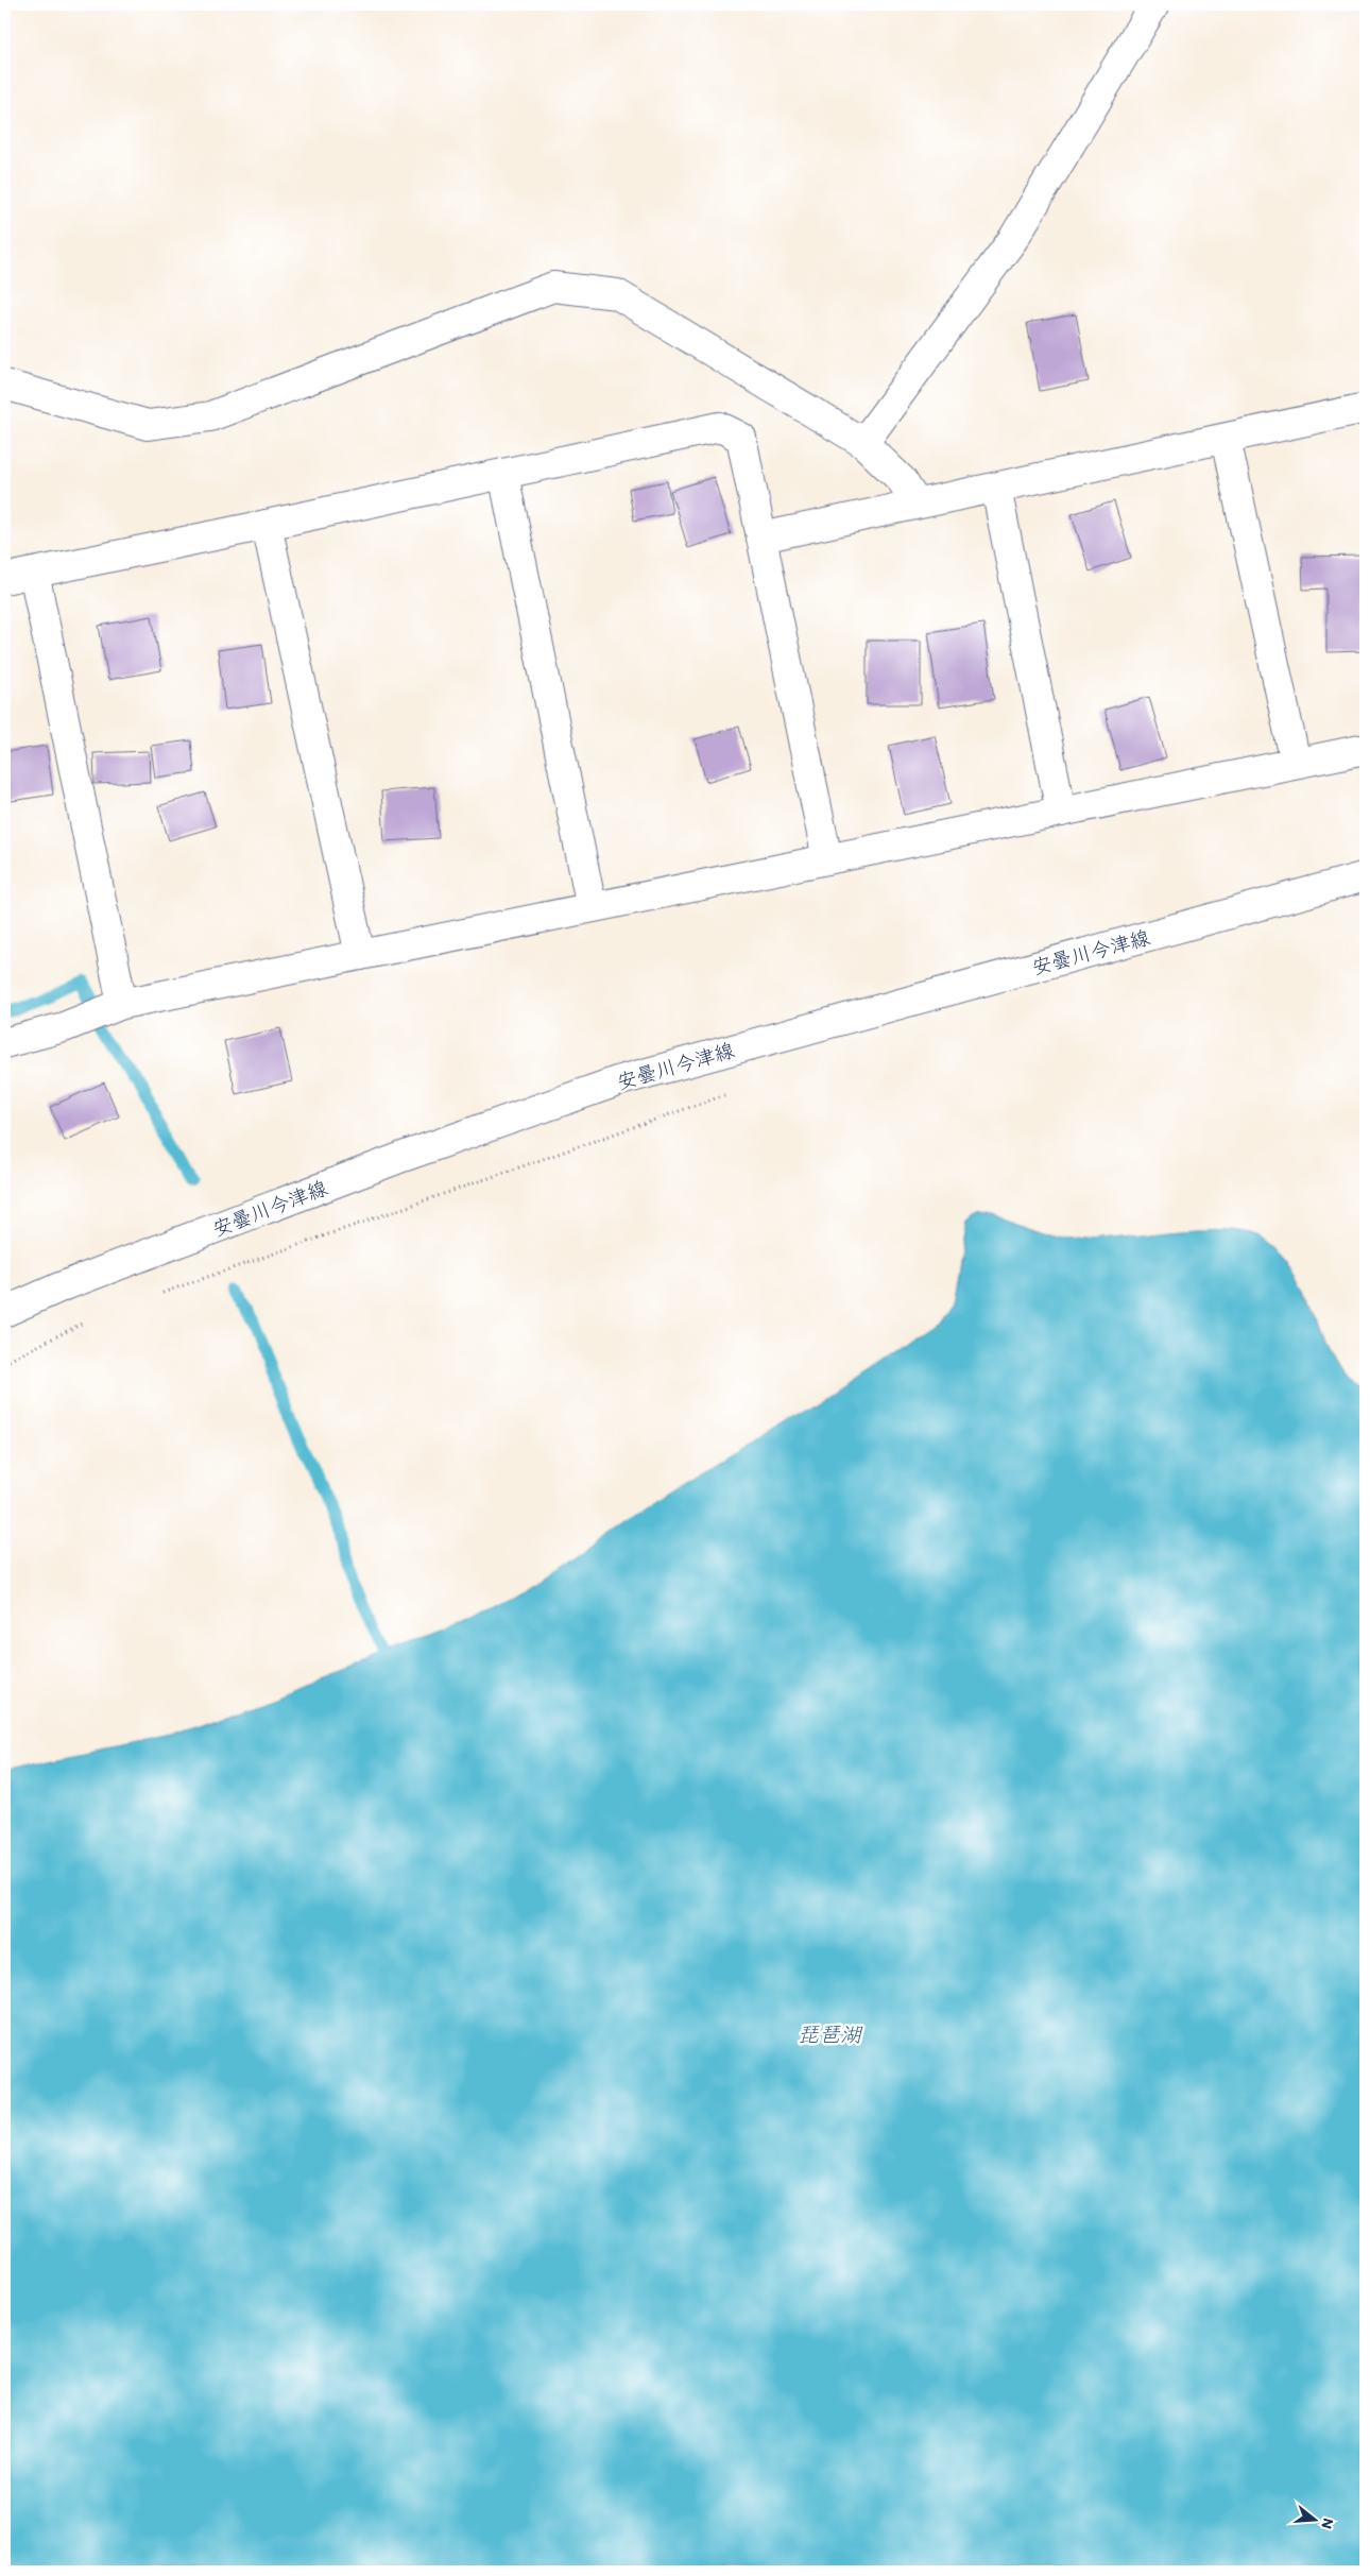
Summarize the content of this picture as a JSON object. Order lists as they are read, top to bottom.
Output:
{
  "streets": {
    "street": ["安曇川今津線"]
  },
  "water": ["琵琶湖"],
  "north": "right"
}
